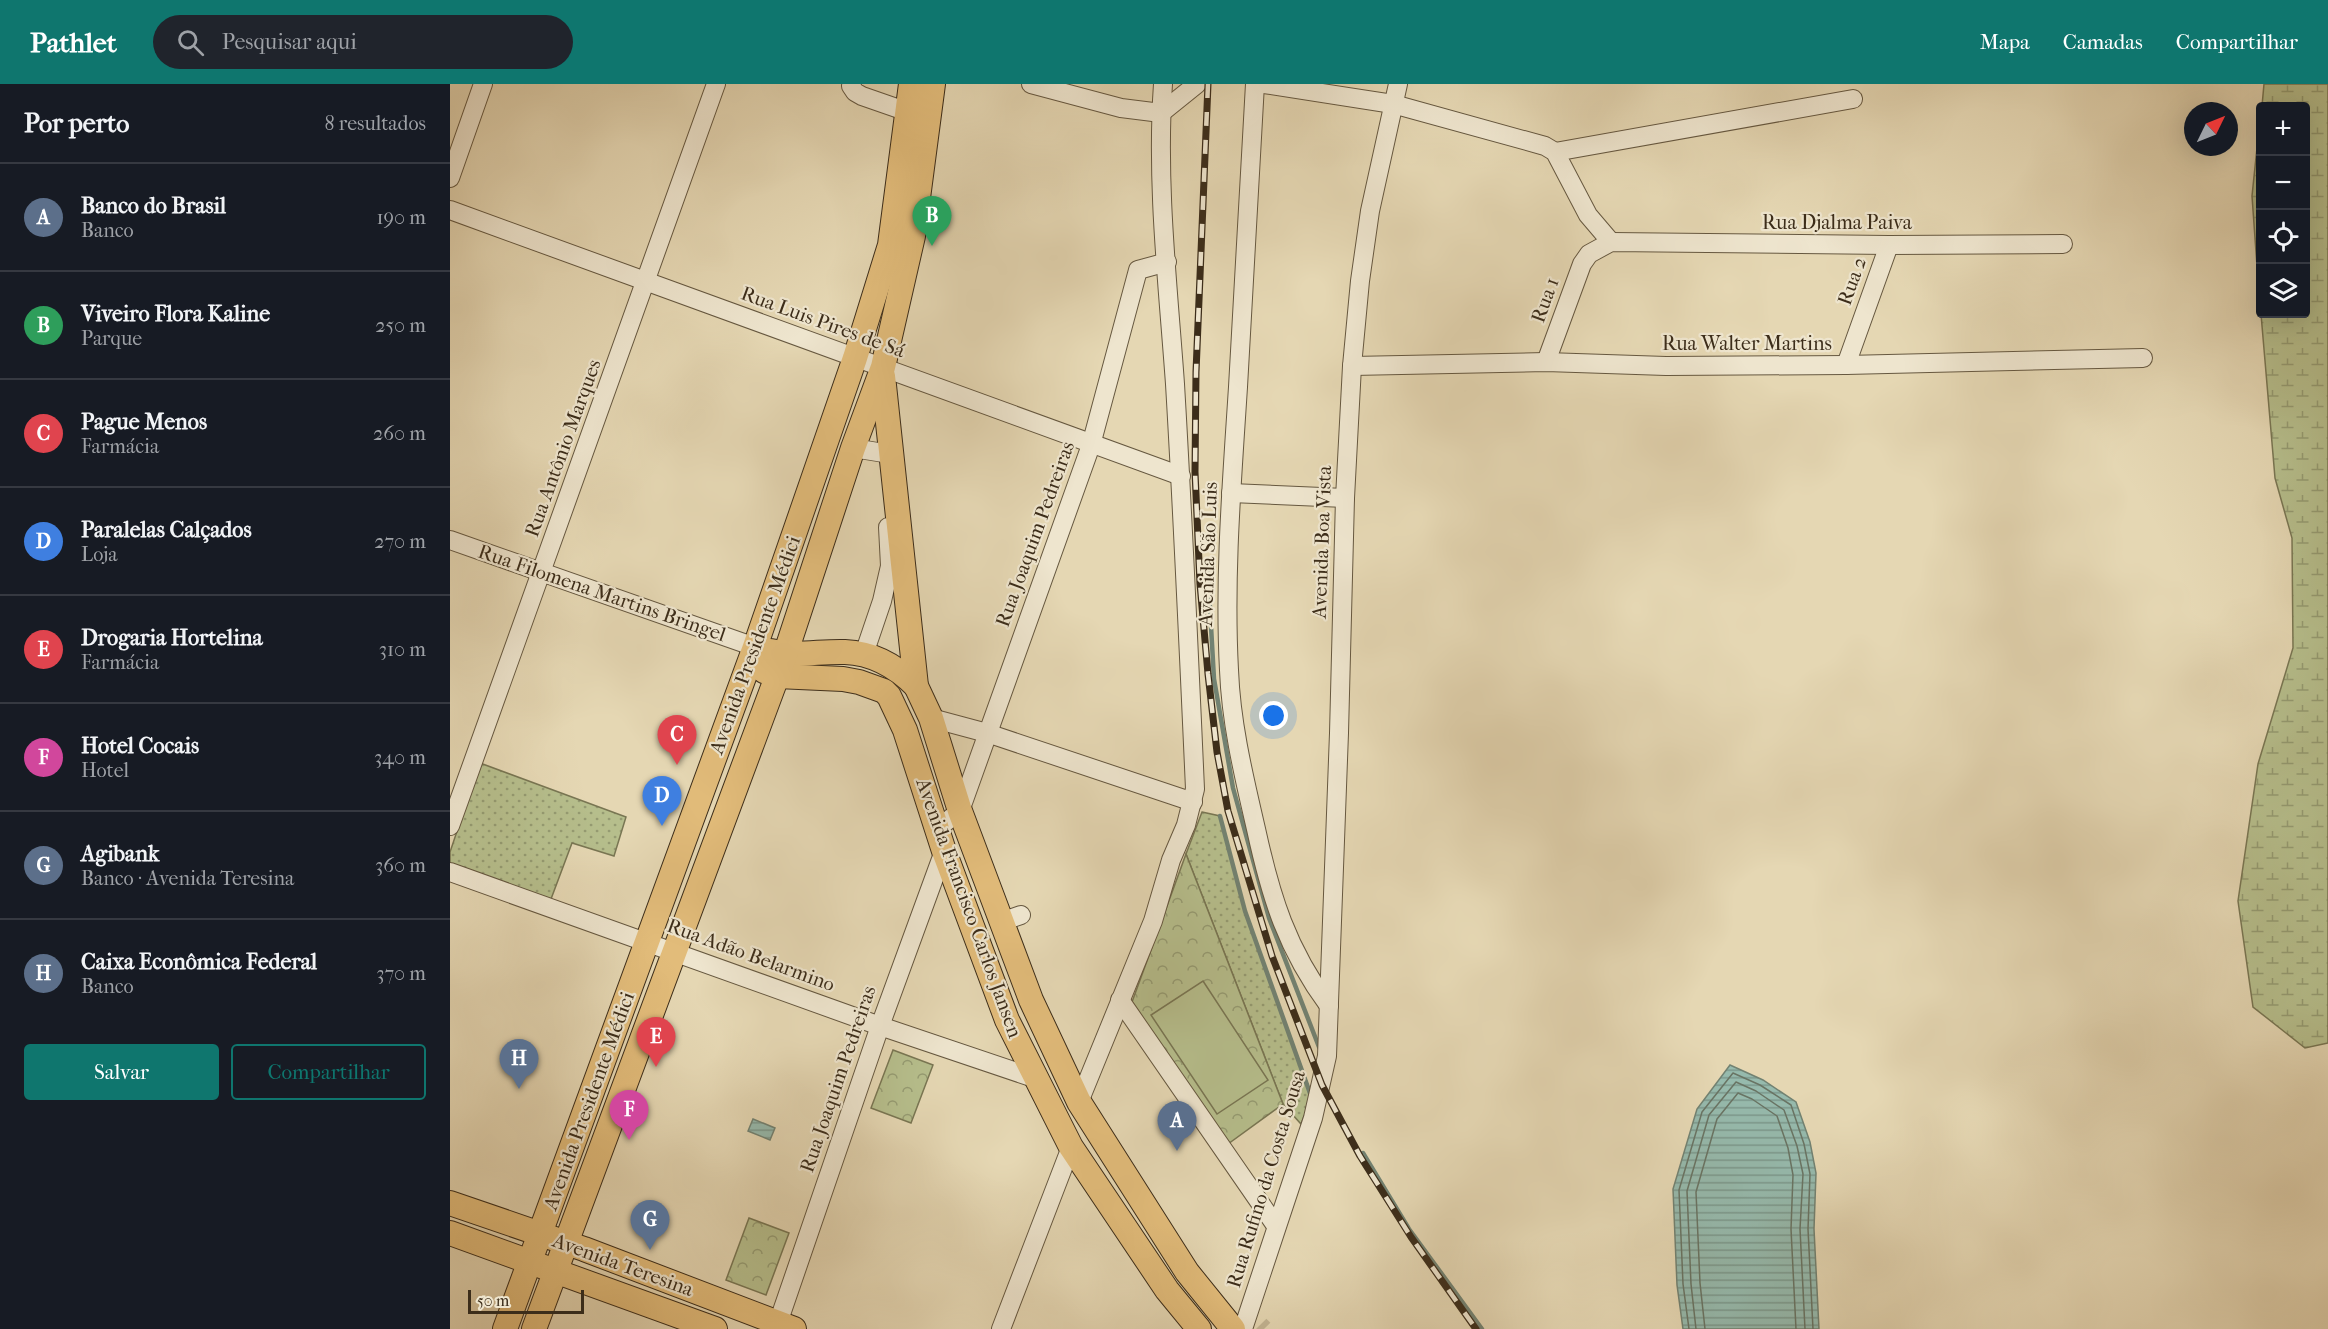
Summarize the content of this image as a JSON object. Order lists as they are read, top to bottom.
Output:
{
  "streets": {
    "main road": ["Avenida Presidente Médici", "Avenida Francisco Carlos Jansen", "Avenida Teresina"],
    "street": [
      "Rua Djalma Paiva",
      "Rua 2",
      "Rua 1",
      "Rua Luis Pires de Sá",
      "Rua Walter Martins",
      "Rua Antônio Marques",
      "Rua Joaquim Pedreiras",
      "Avenida Boa Vista",
      "Avenida São Luis",
      "Rua Filomena Martins Bringel",
      "Rua Adão Belarmino",
      "Rua Rufino da Costa Sousa"
    ]
  },
  "crossings": [
    ["Rua Djalma Paiva", "Rua 2"],
    ["Rua Djalma Paiva", "Rua 1"],
    ["Rua 2", "Rua Walter Martins"],
    ["Rua 1", "Rua Walter Martins"],
    ["Rua Luis Pires de Sá", "Rua Antônio Marques"],
    ["Rua Luis Pires de Sá", "Rua Joaquim Pedreiras"],
    ["Rua Luis Pires de Sá", "Avenida São Luis"],
    ["Rua Luis Pires de Sá", "Avenida Presidente Médici"],
    ["Rua Luis Pires de Sá", "Avenida Francisco Carlos Jansen"],
    ["Rua Walter Martins", "Avenida Boa Vista"],
    ["Rua Antônio Marques", "Rua Filomena Martins Bringel"],
    ["Rua Joaquim Pedreiras", "Avenida São Luis"],
    ["Rua Joaquim Pedreiras", "Avenida Francisco Carlos Jansen"],
    ["Rua Joaquim Pedreiras", "Rua Adão Belarmino"],
    ["Rua Joaquim Pedreiras", "Avenida Teresina"],
    ["Avenida Boa Vista", "Avenida São Luis"],
    ["Avenida Boa Vista", "Rua Rufino da Costa Sousa"],
    ["Avenida São Luis", "Avenida Francisco Carlos Jansen"],
    ["Avenida São Luis", "Rua Rufino da Costa Sousa"],
    ["Rua Filomena Martins Bringel", "Avenida Presidente Médici"],
    ["Rua Filomena Martins Bringel", "Avenida Francisco Carlos Jansen"],
    ["Avenida Presidente Médici", "Avenida Francisco Carlos Jansen"],
    ["Avenida Presidente Médici", "Rua Adão Belarmino"],
    ["Avenida Presidente Médici", "Avenida Teresina"],
    ["Avenida Francisco Carlos Jansen", "Rua Adão Belarmino"],
    ["Avenida Francisco Carlos Jansen", "Rua Rufino da Costa Sousa"]
  ],
  "scale_bar": "50 m",
  "north": "top right",
  "page": {
    "header": "Pathlet",
    "search": "Pesquisar aqui",
    "nav": ["Mapa", "Camadas", "Compartilhar"],
    "heading": ["Por perto", "8 resultados"],
    "map_buttons": ["+", "−"],
    "list": [
      {
        "mark": "A",
        "name": "Banco do Brasil",
        "note": "Banco",
        "value": "190 m"
      },
      {
        "mark": "B",
        "name": "Viveiro Flora Kaline",
        "note": "Parque",
        "value": "250 m"
      },
      {
        "mark": "C",
        "name": "Pague Menos",
        "note": "Farmácia",
        "value": "260 m"
      },
      {
        "mark": "D",
        "name": "Paralelas Calçados",
        "note": "Loja",
        "value": "270 m"
      },
      {
        "mark": "E",
        "name": "Drogaria Hortelina",
        "note": "Farmácia",
        "value": "310 m"
      },
      {
        "mark": "F",
        "name": "Hotel Cocais",
        "note": "Hotel",
        "value": "340 m"
      },
      {
        "mark": "G",
        "name": "Agibank",
        "note": "Banco · Avenida Teresina",
        "value": "360 m"
      },
      {
        "mark": "H",
        "name": "Caixa Econômica Federal",
        "note": "Banco",
        "value": "370 m"
      }
    ],
    "pins": [
      "B",
      "C",
      "D",
      "E",
      "H",
      "F",
      "A",
      "G"
    ],
    "buttons": ["Salvar", "Compartilhar"],
    "scale": "50 m"
  }
}
